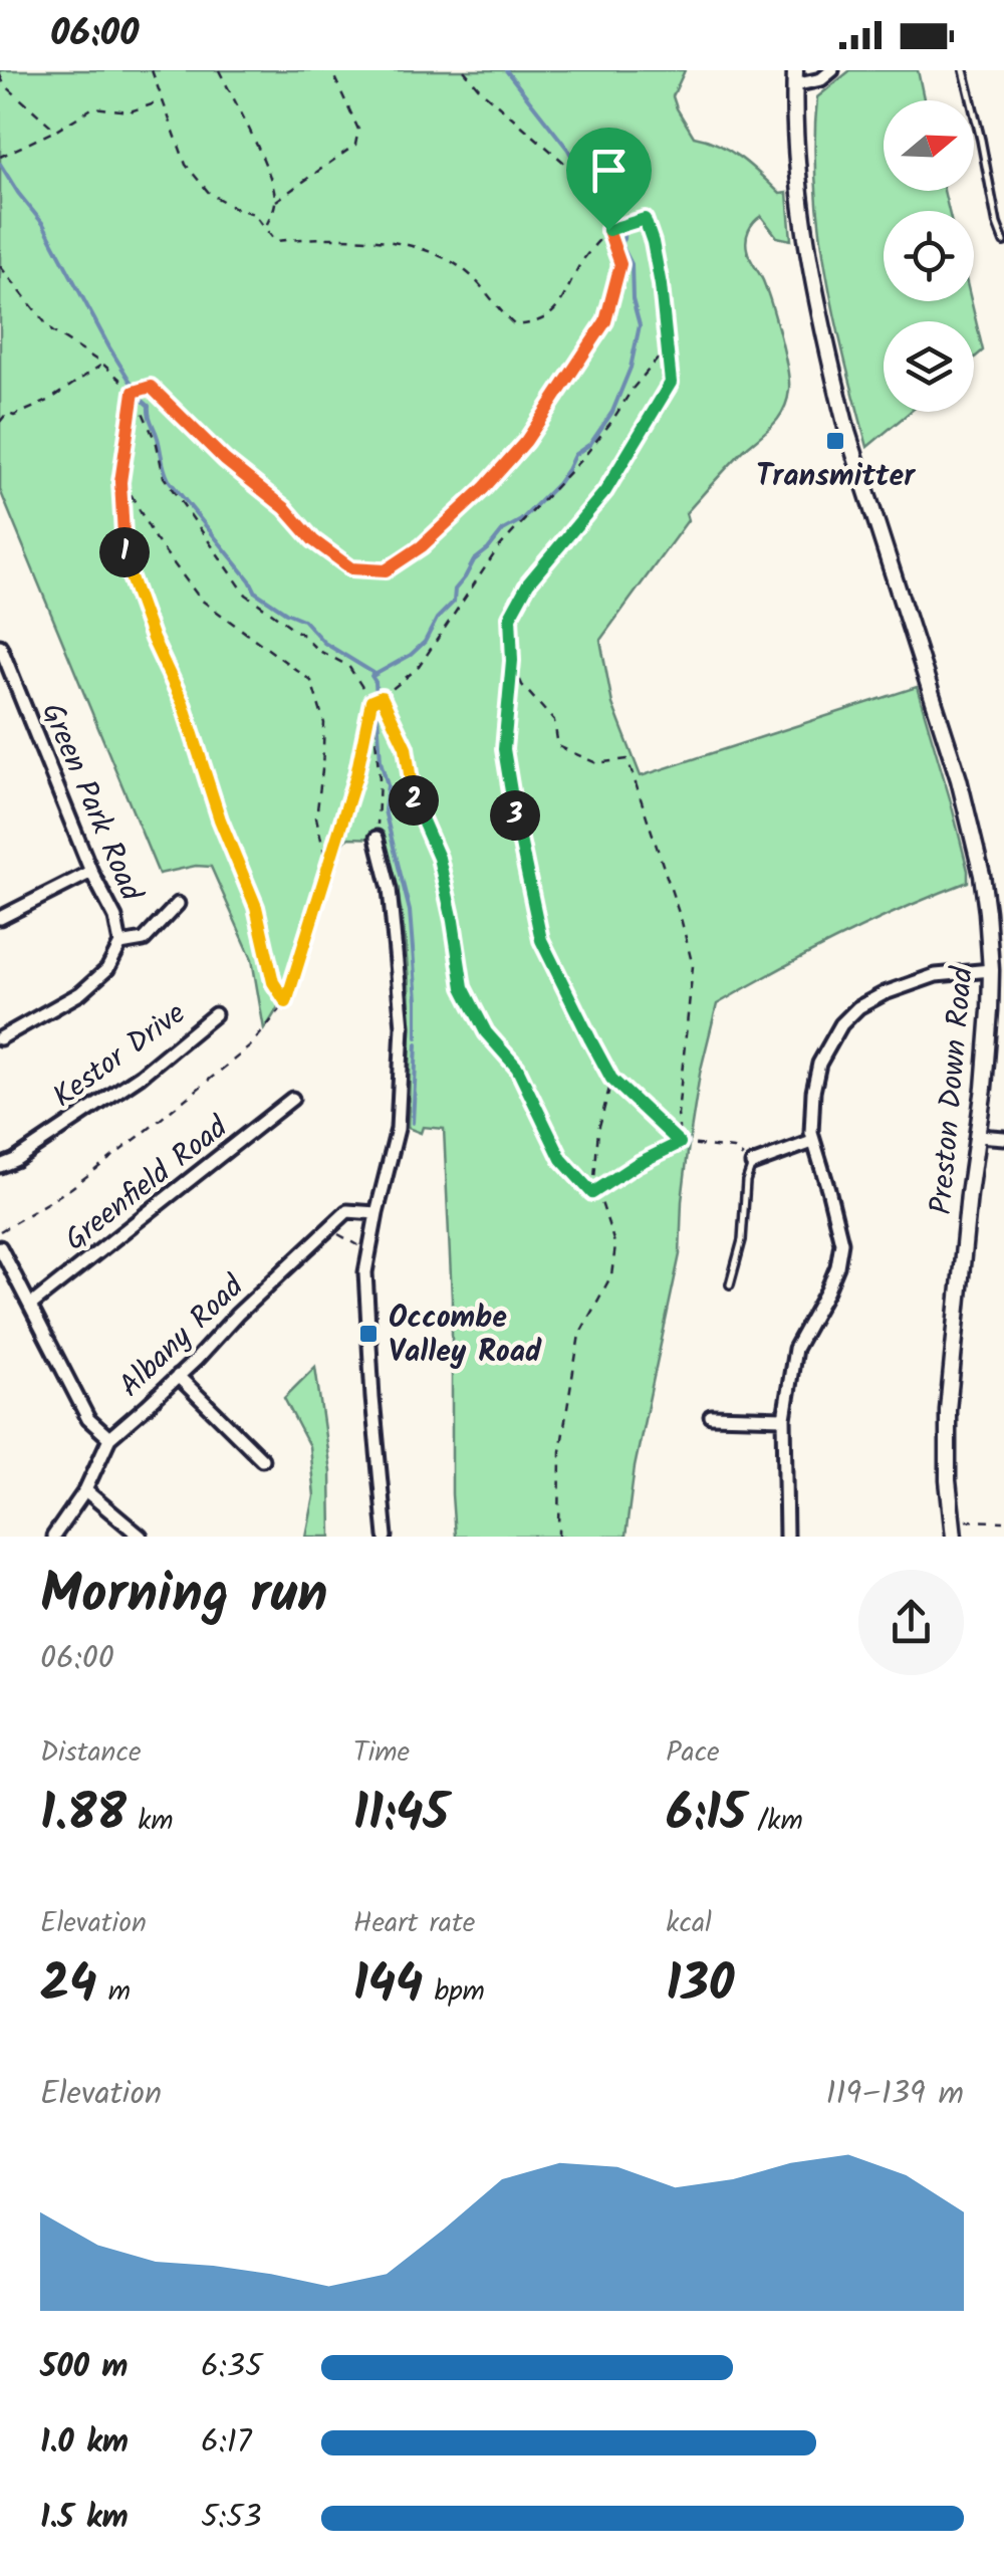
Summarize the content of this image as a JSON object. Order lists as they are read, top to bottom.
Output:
{
  "streets": {
    "street": [
      "Green Park Road",
      "Kestor Drive",
      "Preston Down Road",
      "Greenfield Road",
      "Albany Road"
    ]
  },
  "places": {
    "transit": ["Transmitter", "Occombe Valley Road"]
  },
  "north": "right",
  "page": {
    "status": "06:00",
    "pins": ["1", "2", "3"],
    "heading": ["Morning run", "06:00"],
    "stats": [
      ["Distance", "1.88 km"],
      ["Time", "11:45"],
      ["Pace", "6:15 /km"],
      ["Elevation", "24 m"],
      ["Heart rate", "144 bpm"],
      ["kcal", "130"]
    ],
    "chart": ["Elevation", "119–139 m"],
    "list": [
      {
        "name": "500 m",
        "note": "6:35"
      },
      {
        "name": "1.0 km",
        "note": "6:17"
      },
      {
        "name": "1.5 km",
        "note": "5:53"
      }
    ]
  }
}
